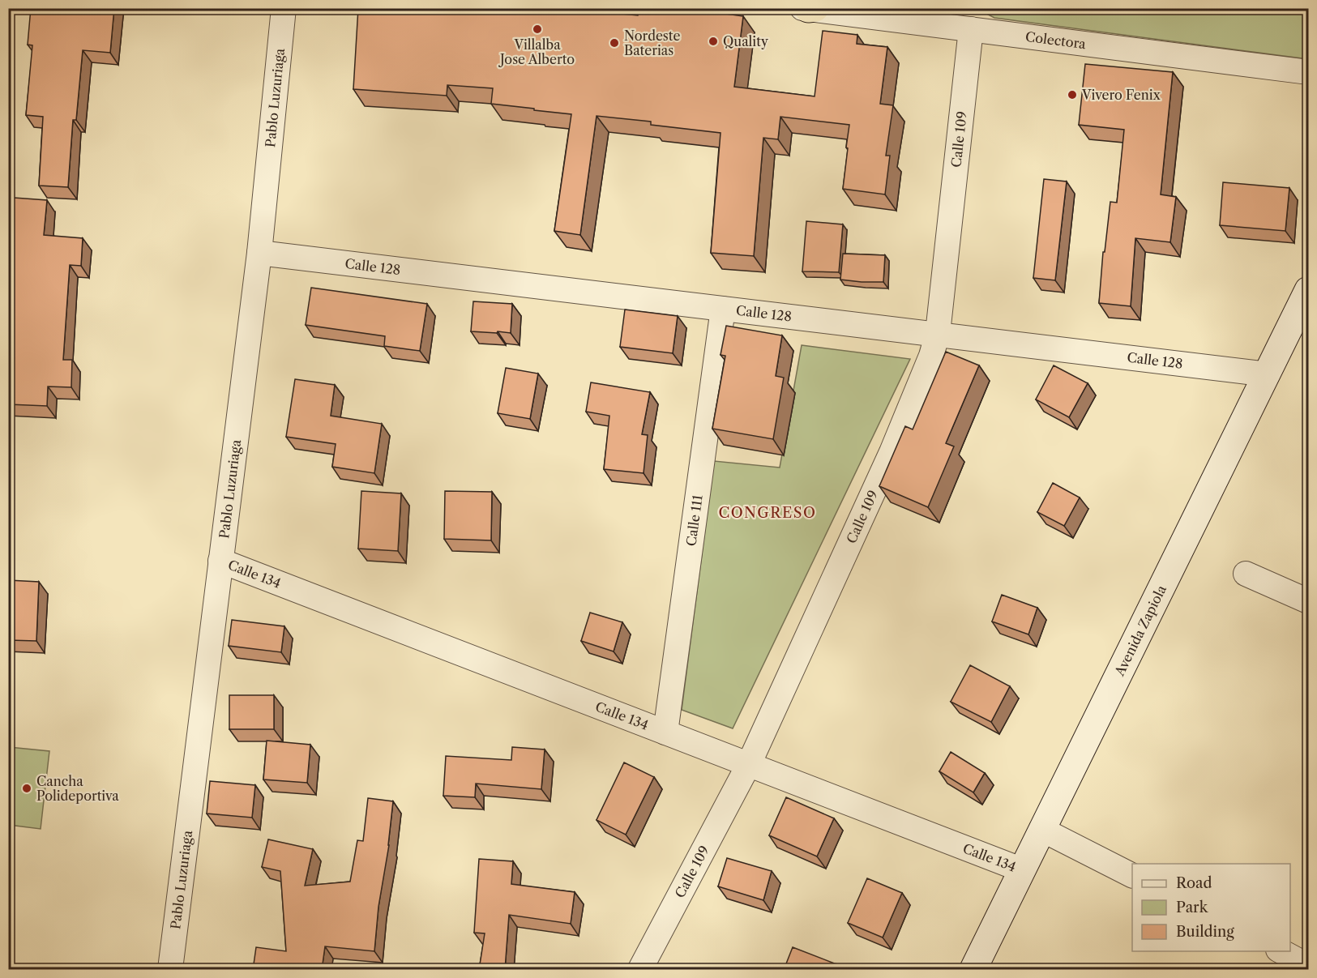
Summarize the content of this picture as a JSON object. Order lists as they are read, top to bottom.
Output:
{
  "streets": {
    "main road": ["Avenida Zapiola"],
    "street": [
      "Colectora",
      "Pablo Luzuriaga",
      "Calle 109",
      "Calle 128",
      "Calle 111",
      "Calle 134"
    ]
  },
  "crossings": [
    ["Colectora", "Calle 109"],
    ["Pablo Luzuriaga", "Calle 128"],
    ["Pablo Luzuriaga", "Calle 134"],
    ["Calle 109", "Calle 128"],
    ["Calle 109", "Calle 134"],
    ["Calle 128", "Calle 111"],
    ["Calle 128", "Avenida Zapiola"],
    ["Calle 111", "Calle 134"],
    ["Calle 134", "Avenida Zapiola"]
  ],
  "districts": ["CONGRESO"],
  "places": [
    "Villalba Jose Alberto",
    "Quality",
    "Nordeste Baterias",
    "Vivero Fenix",
    "Cancha Polideportiva"
  ],
  "legend": ["Road", "Park", "Building"]
}
